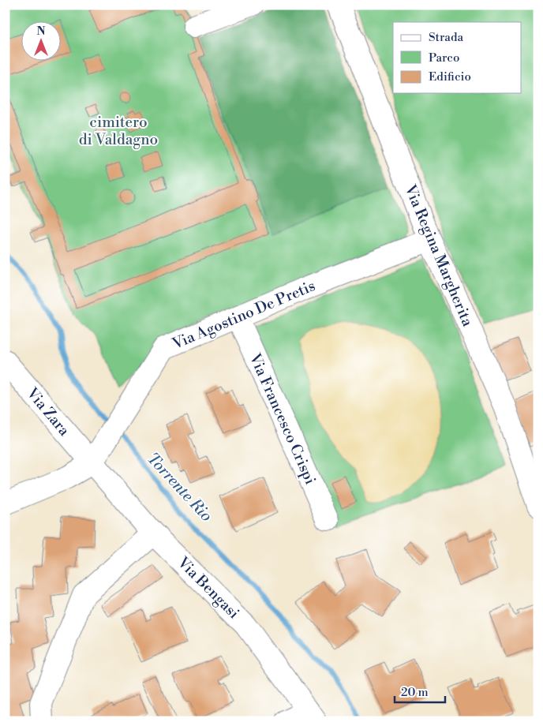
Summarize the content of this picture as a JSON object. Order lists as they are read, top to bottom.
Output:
{
  "streets": {
    "street": [
      "Via Regina Margherita",
      "Via Agostino De Pretis",
      "Via Zara",
      "Via Francesco Crispi",
      "Via Bengasi"
    ]
  },
  "crossings": [
    ["Via Regina Margherita", "Via Agostino De Pretis"],
    ["Via Agostino De Pretis", "Via Zara"],
    ["Via Agostino De Pretis", "Via Francesco Crispi"],
    ["Via Agostino De Pretis", "Via Bengasi"],
    ["Via Zara", "Via Bengasi"]
  ],
  "water": ["Torrente Rio"],
  "parks": ["cimitero di Valdagno"],
  "legend": ["Strada", "Parco", "Edificio"],
  "scale_bar": "20 m",
  "north": "top"
}
